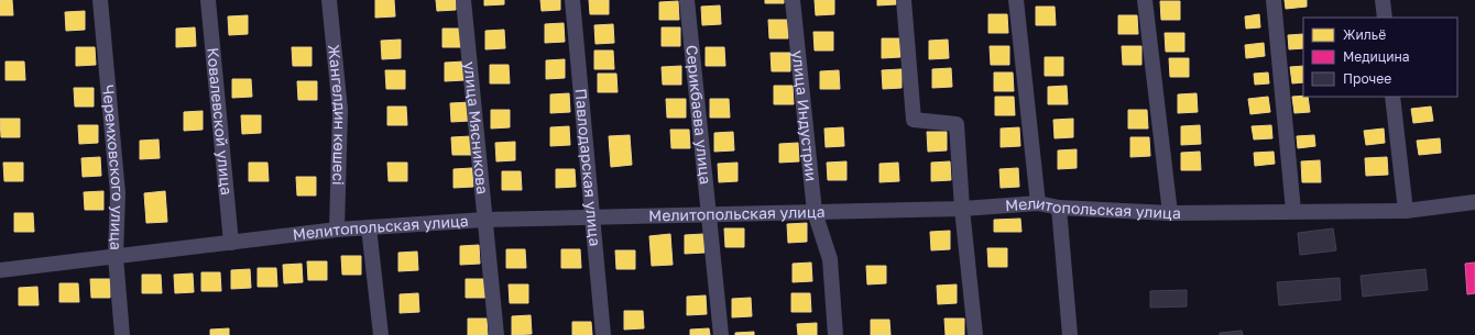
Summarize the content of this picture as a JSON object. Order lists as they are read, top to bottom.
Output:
{
  "streets": {
    "street": [
      "Жангелдин көшесі",
      "Серикбаева улица",
      "улица Индустрии",
      "Ковалевской улица",
      "улица Мясникова",
      "Черемховского улица",
      "Павлодарская улица",
      "Мелитопольская улица"
    ]
  },
  "crossings": [
    ["Жангелдин көшесі", "Мелитопольская улица"],
    ["Серикбаева улица", "Мелитопольская улица"],
    ["улица Индустрии", "Мелитопольская улица"],
    ["Ковалевской улица", "Мелитопольская улица"],
    ["улица Мясникова", "Мелитопольская улица"],
    ["Черемховского улица", "Мелитопольская улица"],
    ["Павлодарская улица", "Мелитопольская улица"]
  ],
  "legend": ["Жильё", "Медицина", "Прочее"]
}
